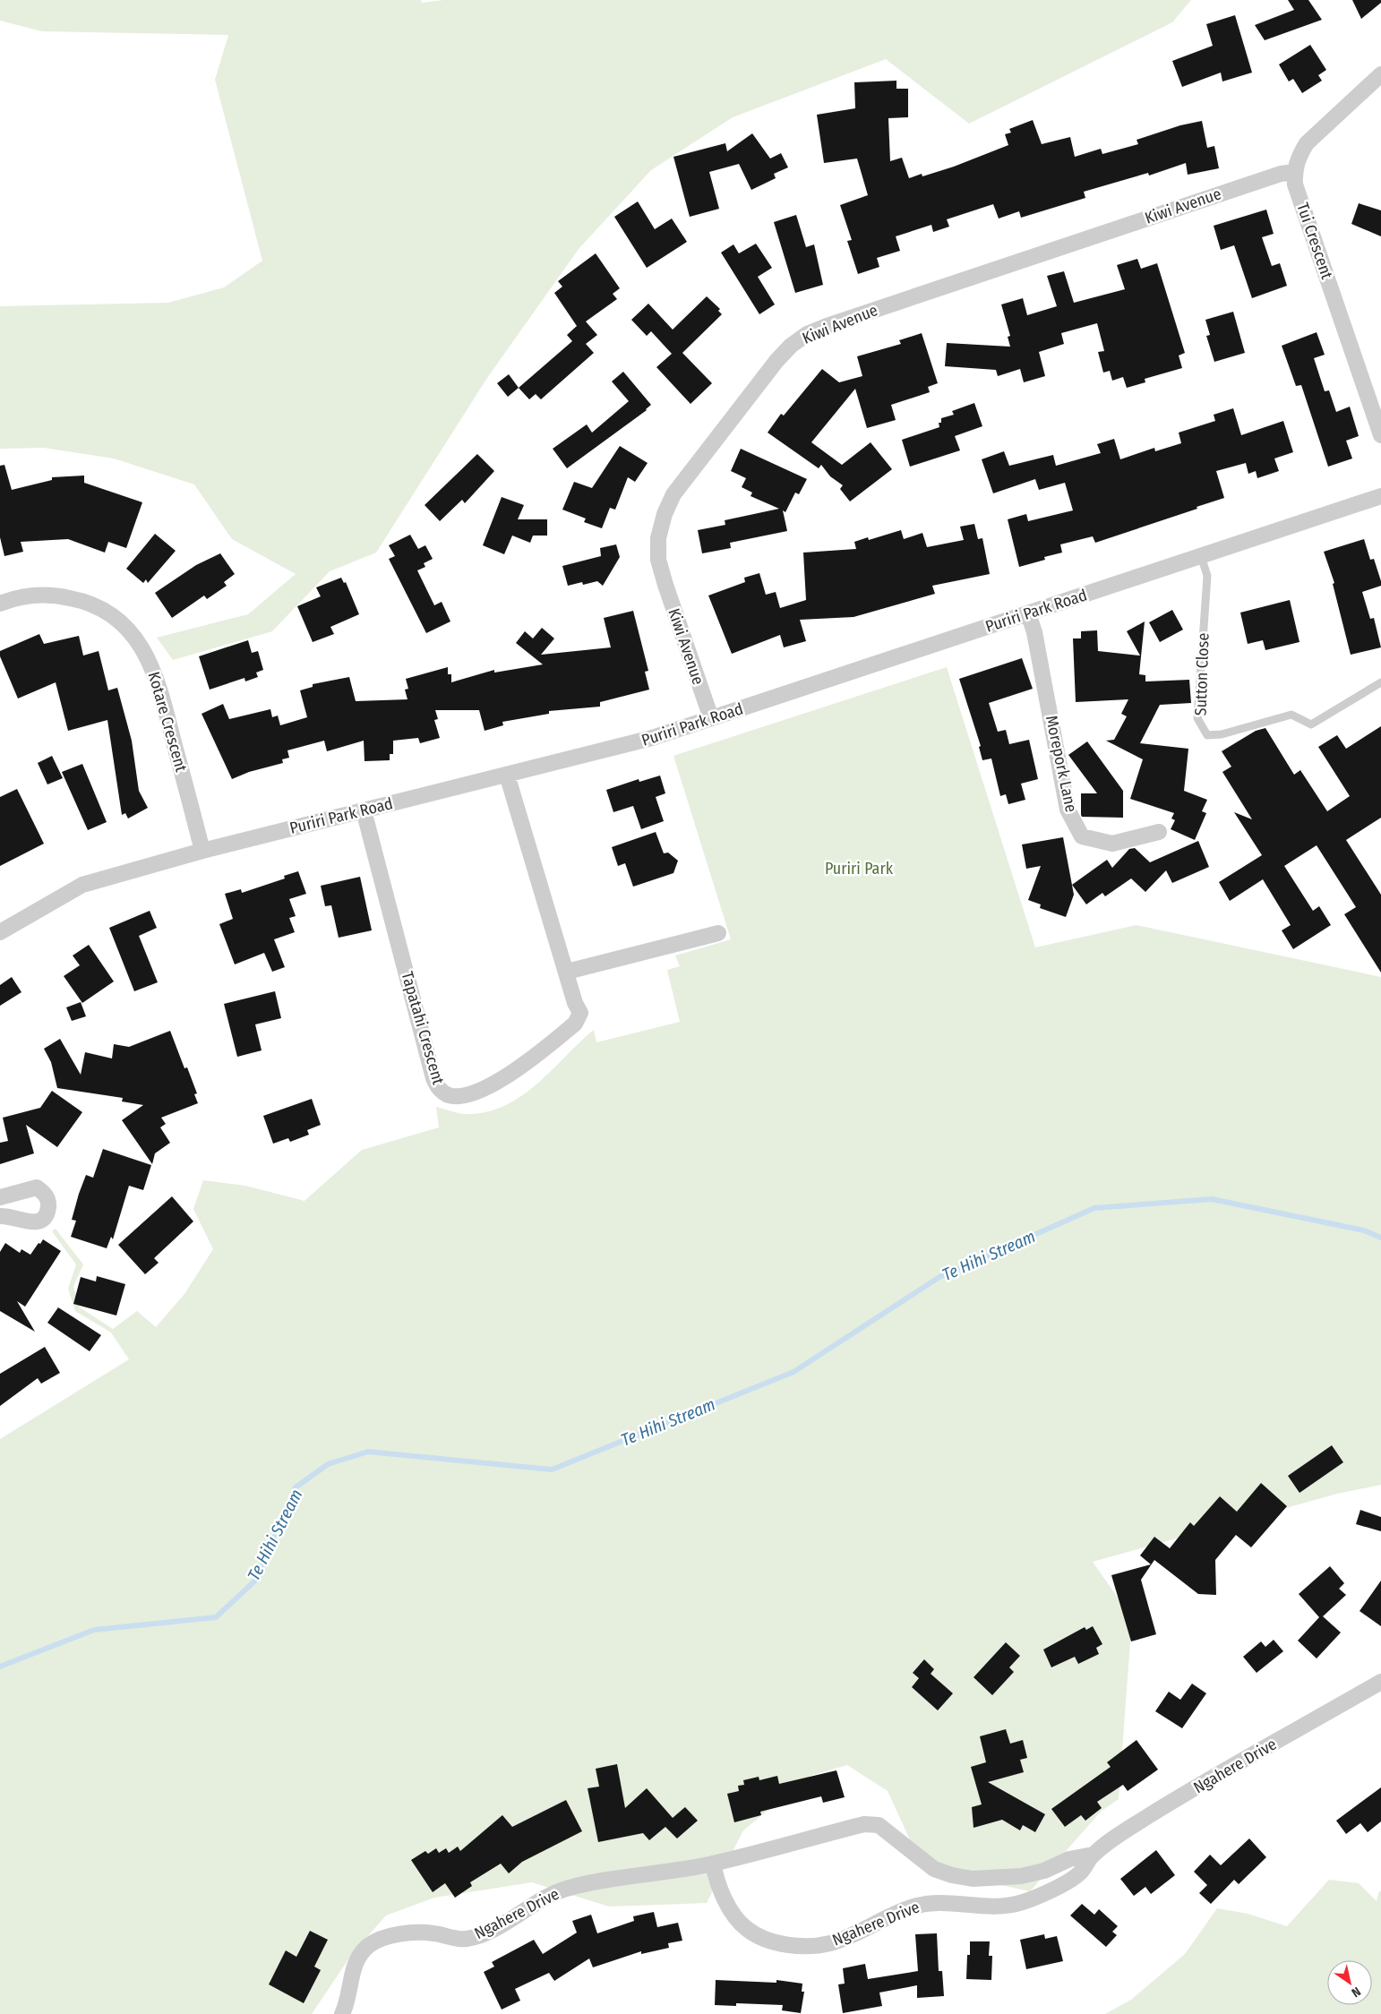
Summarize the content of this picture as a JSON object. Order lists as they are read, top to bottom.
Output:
{
  "streets": {
    "street": [
      "Kiwi Avenue",
      "Tui Crescent",
      "Puriri Park Road",
      "Kotare Crescent",
      "Morepork Lane",
      "Tapatahi Crescent",
      "Ngahere Drive"
    ],
    "lane": ["Sutton Close"]
  },
  "crossings": [
    ["Kiwi Avenue", "Tui Crescent"],
    ["Kiwi Avenue", "Puriri Park Road"],
    ["Puriri Park Road", "Sutton Close"],
    ["Puriri Park Road", "Kotare Crescent"],
    ["Puriri Park Road", "Morepork Lane"],
    ["Puriri Park Road", "Tapatahi Crescent"]
  ],
  "water": ["Te Hihi Stream"],
  "parks": ["Puriri Park"],
  "north": "bottom right"
}
